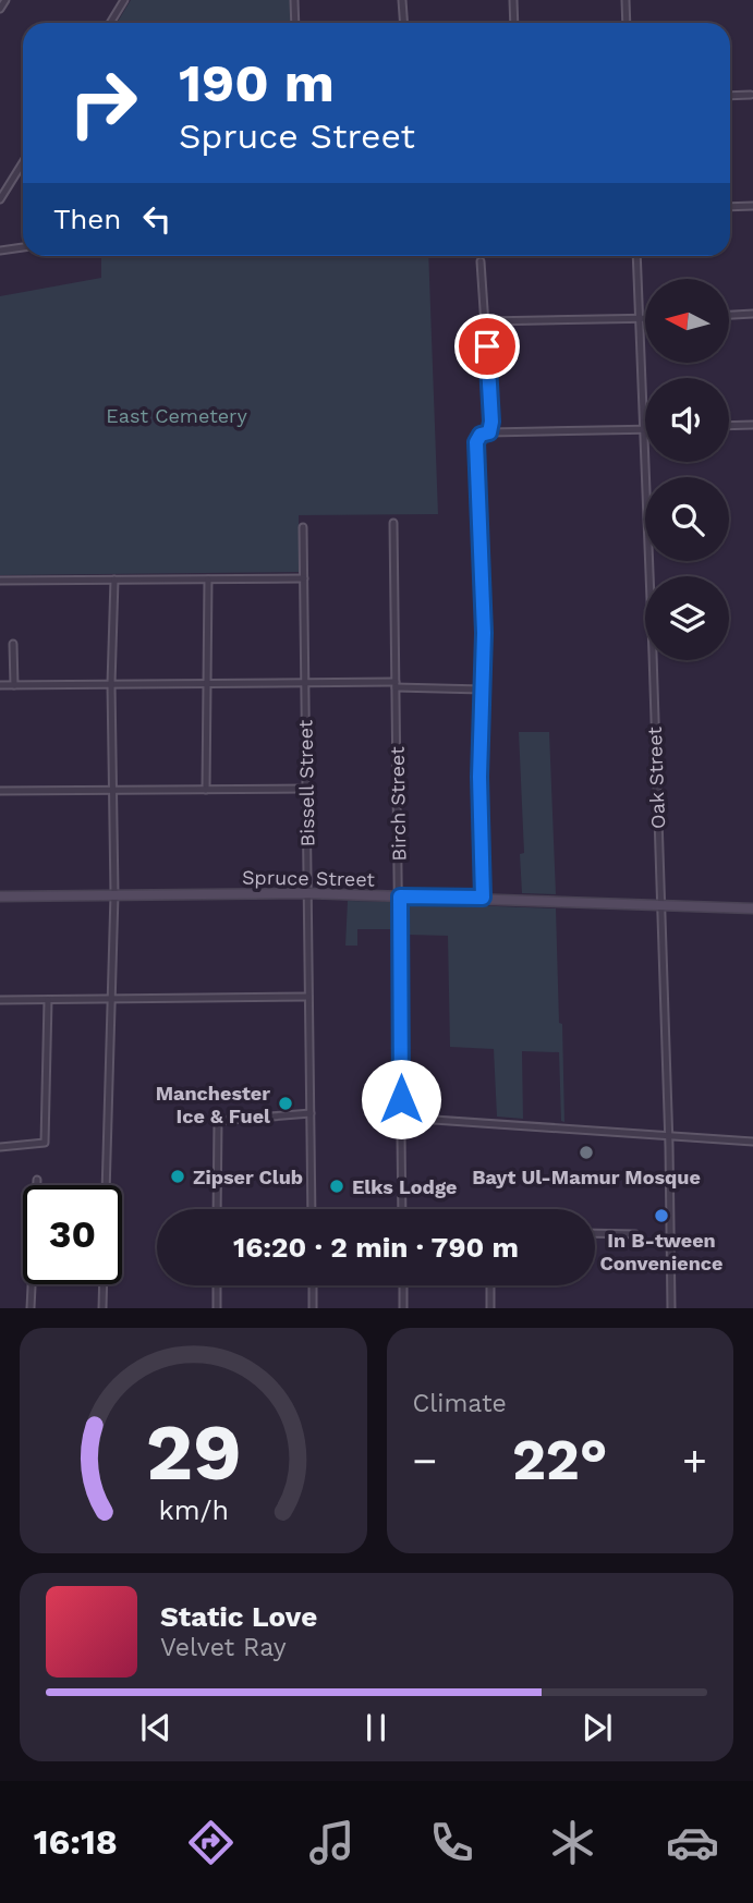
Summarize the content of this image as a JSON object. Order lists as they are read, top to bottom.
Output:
{
  "streets": {
    "street": [
      "Oak Street",
      "Bissell Street",
      "Birch Street",
      "Spruce Street"
    ]
  },
  "crossings": [
    ["Oak Street", "Spruce Street"],
    ["Bissell Street", "Spruce Street"],
    ["Birch Street", "Spruce Street"]
  ],
  "parks": ["East Cemetery"],
  "places": [
    "Manchester Ice & Fuel",
    "Bayt Ul-Mamur Mosque",
    "Zipser Club",
    "Elks Lodge",
    "In B-tween Convenience"
  ],
  "north": "left",
  "page": {
    "turn": ["190 m", "Spruce Street"],
    "then": "Then",
    "limit": "30",
    "trip": "16:20 · 2 min · 790 m",
    "tile": "Climate",
    "heat": ["−", "22°", "+"],
    "song": ["Static Love", "Velvet Ray"],
    "tabs": "16:18",
    "gauge": ["29", "km/h"]
  }
}
